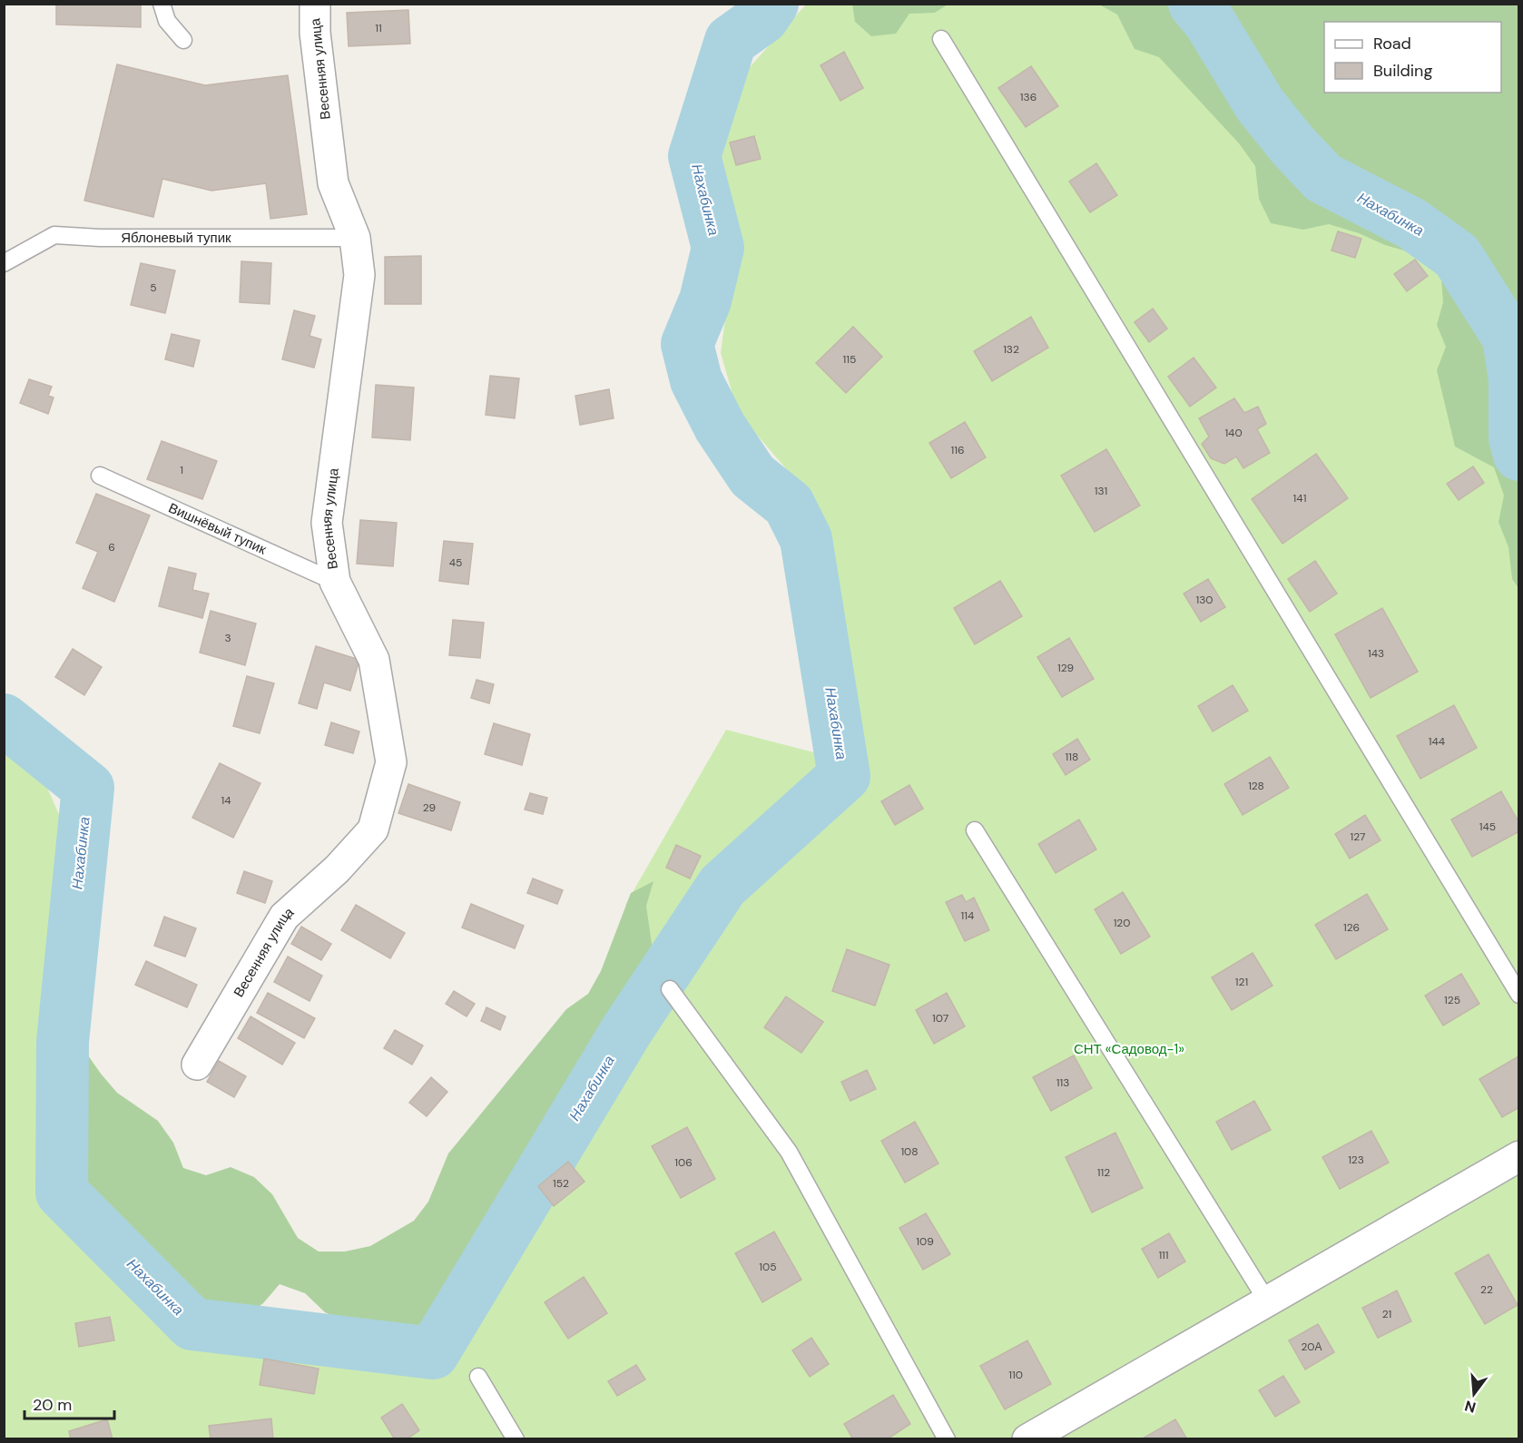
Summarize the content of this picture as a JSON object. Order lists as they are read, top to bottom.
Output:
{
  "streets": {
    "street": ["Весенняя улица"],
    "lane": ["Яблоневый тупик", "Вишнёвый тупик"]
  },
  "crossings": [
    ["Весенняя улица", "Яблоневый тупик"],
    ["Весенняя улица", "Вишнёвый тупик"]
  ],
  "water": ["Нахабинка"],
  "parks": ["СНТ «Садовод-1»"],
  "house_numbers": [
    "11",
    "136",
    "5",
    "132",
    "115",
    "140",
    "116",
    "1",
    "131",
    "141",
    "6",
    "45",
    "130",
    "3",
    "143",
    "129",
    "144",
    "118",
    "128",
    "14",
    "29",
    "145",
    "127",
    "114",
    "120",
    "126",
    "121",
    "125",
    "107",
    "113",
    "108",
    "123",
    "106",
    "112",
    "152",
    "109",
    "111",
    "105",
    "22",
    "21",
    "20А",
    "110"
  ],
  "legend": ["Road", "Building"],
  "scale_bar": "20 m",
  "north": "bottom"
}
